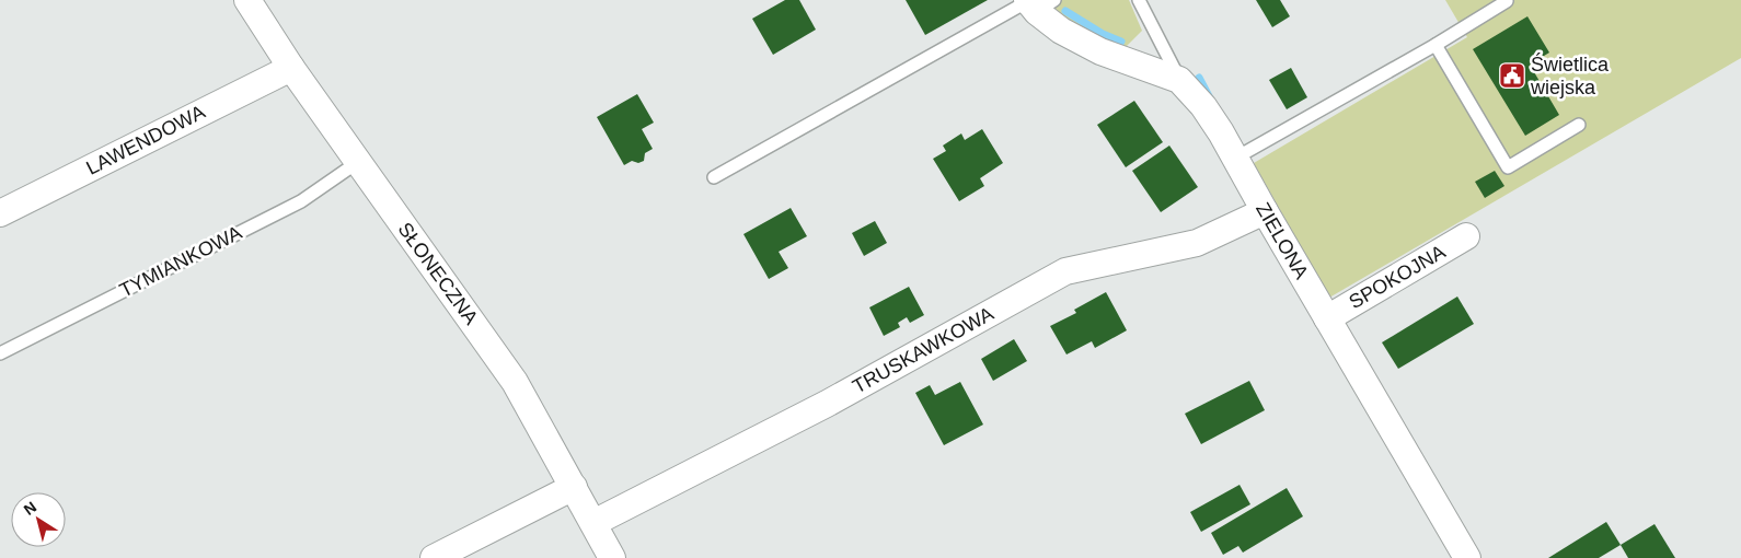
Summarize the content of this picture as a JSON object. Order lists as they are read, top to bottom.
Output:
{
  "streets": {
    "street": [
      "LAWENDOWA",
      "ZIELONA",
      "SŁONECZNA",
      "SPOKOJNA",
      "TRUSKAWKOWA"
    ],
    "lane": ["TYMIANKOWA"]
  },
  "crossings": [
    ["LAWENDOWA", "SŁONECZNA"],
    ["ZIELONA", "SPOKOJNA"],
    ["ZIELONA", "TRUSKAWKOWA"],
    ["TYMIANKOWA", "SŁONECZNA"],
    ["SŁONECZNA", "TRUSKAWKOWA"]
  ],
  "places": {
    "public building": ["Świetlica wiejska"]
  },
  "north": "top left"
}
